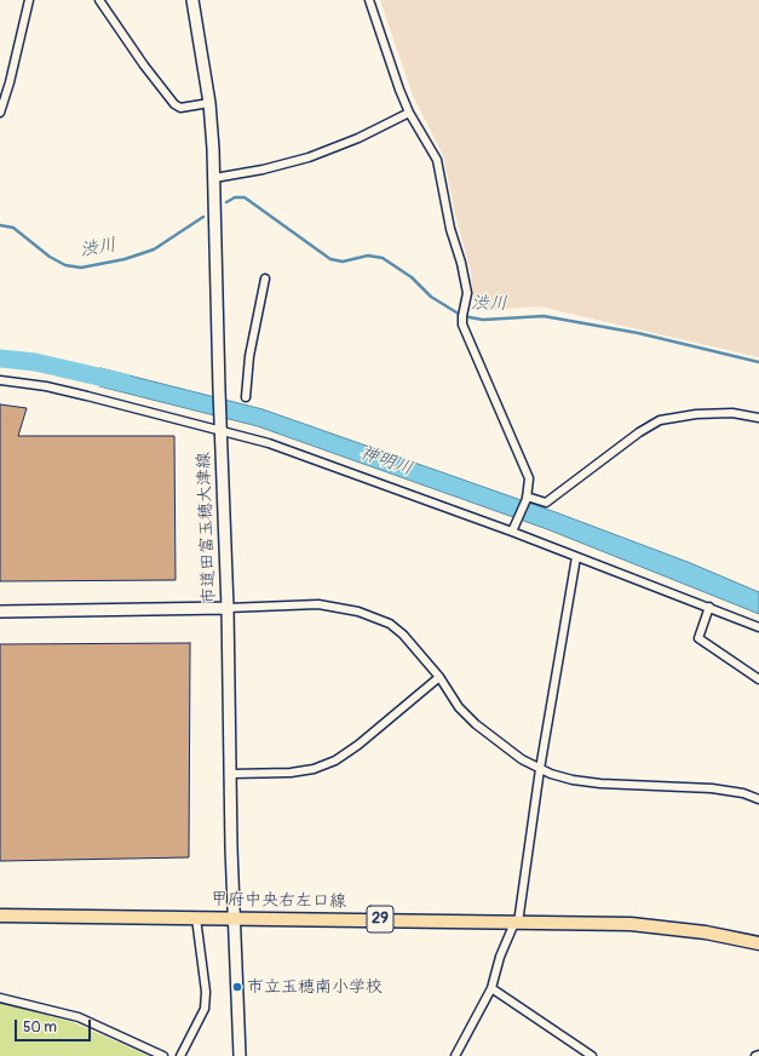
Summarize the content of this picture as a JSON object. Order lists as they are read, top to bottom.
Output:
{
  "streets": {
    "main road": ["甲府中央右左口線", "29"],
    "street": ["市道田富玉穂大津線"]
  },
  "crossings": [
    ["市道田富玉穂大津線", "甲府中央右左口線"]
  ],
  "water": ["渋川", "神明川"],
  "places": ["市立玉穂南小学校"],
  "scale_bar": "50 m"
}
